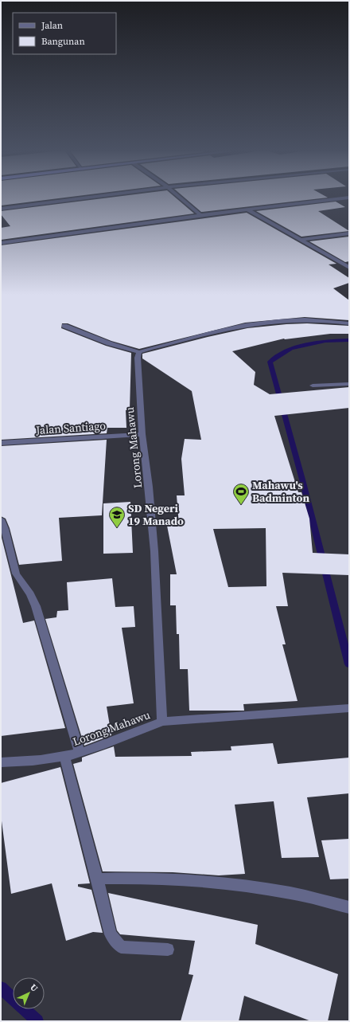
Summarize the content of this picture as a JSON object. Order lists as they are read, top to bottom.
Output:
{
  "streets": {
    "street": ["Jalan Santiago", "Lorong Mahawu"]
  },
  "crossings": [
    ["Jalan Santiago", "Lorong Mahawu"]
  ],
  "places": {
    "sports": ["Mahawu's Badminton"],
    "school or university": ["SD Negeri 19 Manado"]
  },
  "legend": ["Jalan", "Bangunan"],
  "north": "top right"
}
